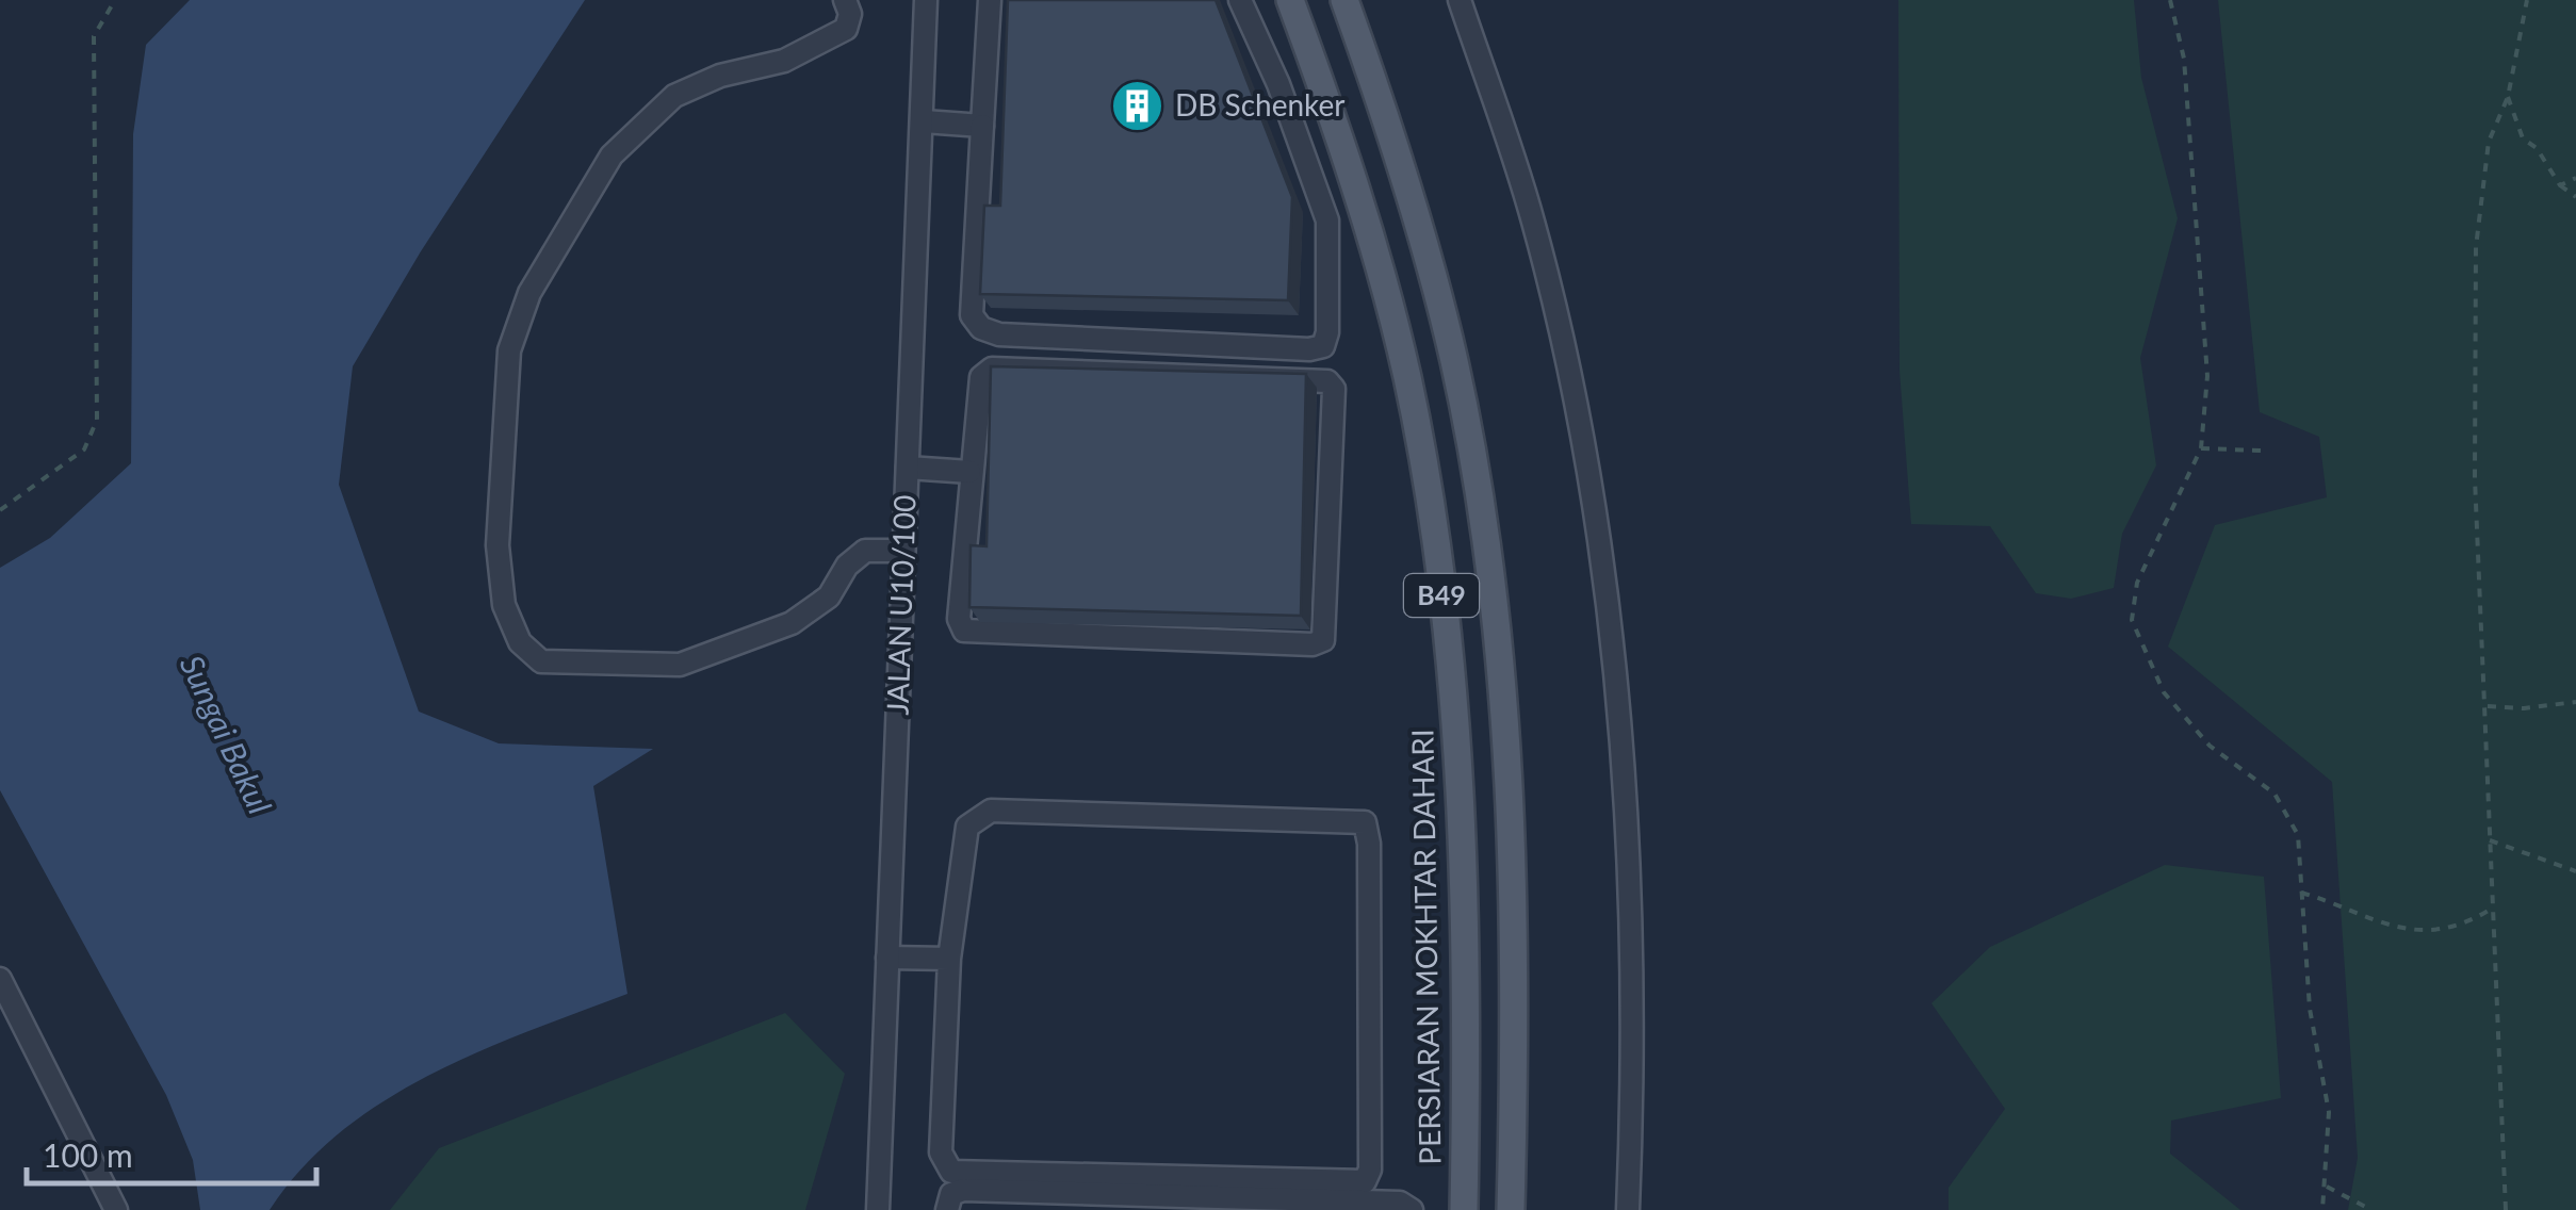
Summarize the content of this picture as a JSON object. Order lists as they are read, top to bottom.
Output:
{
  "streets": {
    "main road": ["B49", "PERSIARAN MOKHTAR DAHARI"],
    "street": ["JALAN U10/100"]
  },
  "water": ["Sungai Bakul"],
  "places": {
    "building": ["DB Schenker"]
  },
  "scale_bar": "100 m"
}
